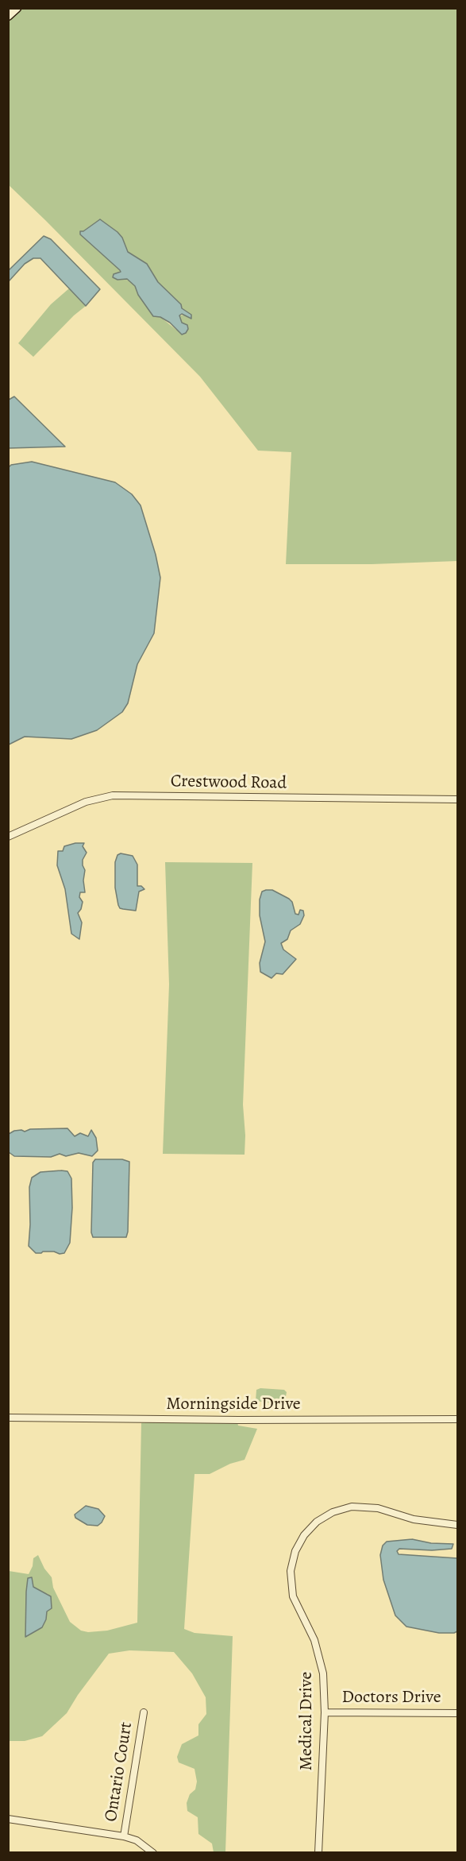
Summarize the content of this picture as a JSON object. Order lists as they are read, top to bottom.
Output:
{
  "streets": {
    "street": [
      "Crestwood Road",
      "Morningside Drive",
      "Doctors Drive",
      "Medical Drive",
      "Ontario Court"
    ]
  },
  "crossings": [
    ["Doctors Drive", "Medical Drive"]
  ]
}
